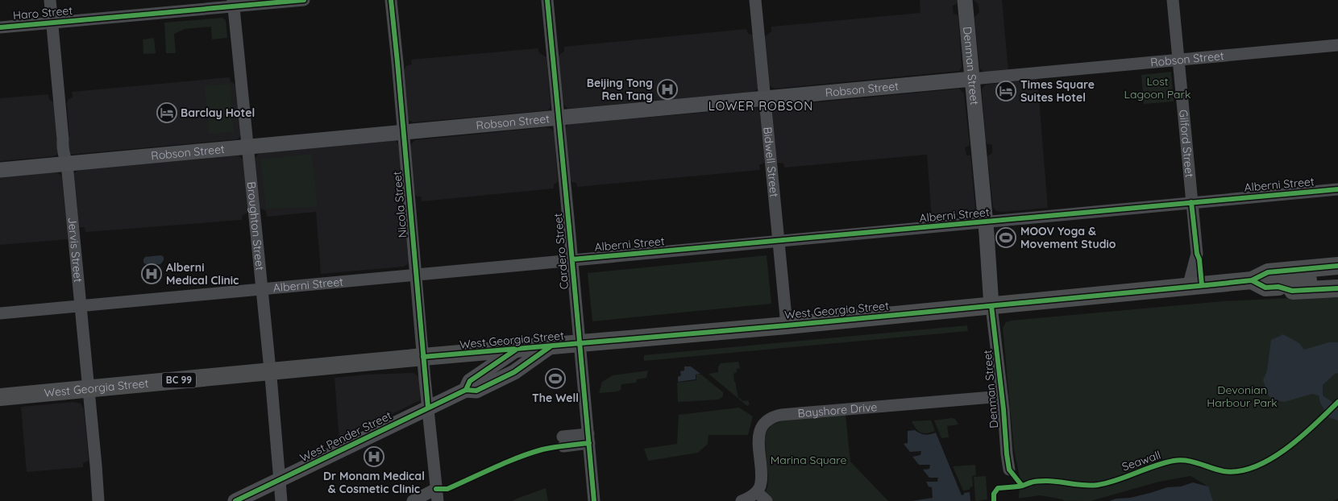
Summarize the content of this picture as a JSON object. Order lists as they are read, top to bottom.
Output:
{
  "streets": {
    "highway": ["West Georgia Street", "BC 99"],
    "main road": ["Robson Street", "Denman Street", "West Pender Street"],
    "street": [
      "Haro Street",
      "Gilford Street",
      "Bidwell Street",
      "Alberni Street",
      "Nicola Street",
      "Broughton Street",
      "Jervis Street",
      "Cardero Street",
      "Bayshore Drive"
    ],
    "cycle path": ["Seawall"]
  },
  "crossings": [
    ["Haro Street", "Broughton Street"],
    ["Haro Street", "Jervis Street"],
    ["Robson Street", "Denman Street"],
    ["Robson Street", "Gilford Street"],
    ["Robson Street", "Bidwell Street"],
    ["Robson Street", "Nicola Street"],
    ["Robson Street", "Broughton Street"],
    ["Robson Street", "Jervis Street"],
    ["Robson Street", "Cardero Street"],
    ["Denman Street", "Alberni Street"],
    ["Denman Street", "West Georgia Street"],
    ["Denman Street", "Bayshore Drive"],
    ["Gilford Street", "Alberni Street"],
    ["Gilford Street", "West Georgia Street"],
    ["Bidwell Street", "Alberni Street"],
    ["Bidwell Street", "West Georgia Street"],
    ["Alberni Street", "Nicola Street"],
    ["Alberni Street", "Broughton Street"],
    ["Alberni Street", "Jervis Street"],
    ["Alberni Street", "Cardero Street"],
    ["Nicola Street", "West Georgia Street"],
    ["Nicola Street", "West Pender Street"],
    ["Broughton Street", "West Georgia Street"],
    ["Broughton Street", "West Pender Street"],
    ["Jervis Street", "West Georgia Street"],
    ["Cardero Street", "West Georgia Street"],
    ["West Georgia Street", "West Pender Street"]
  ],
  "districts": ["LOWER ROBSON"],
  "parks": ["Lost Lagoon Park", "Devonian Harbour Park", "Marina Square"],
  "places": {
    "hospital": ["Beijing Tong Ren Tang", "Alberni Medical Clinic", "Dr Monam Medical & Cosmetic Clinic"],
    "hotel": ["Times Square Suites Hotel", "Barclay Hotel"],
    "sports": ["MOOV Yoga & Movement Studio", "The Well"]
  }
}
